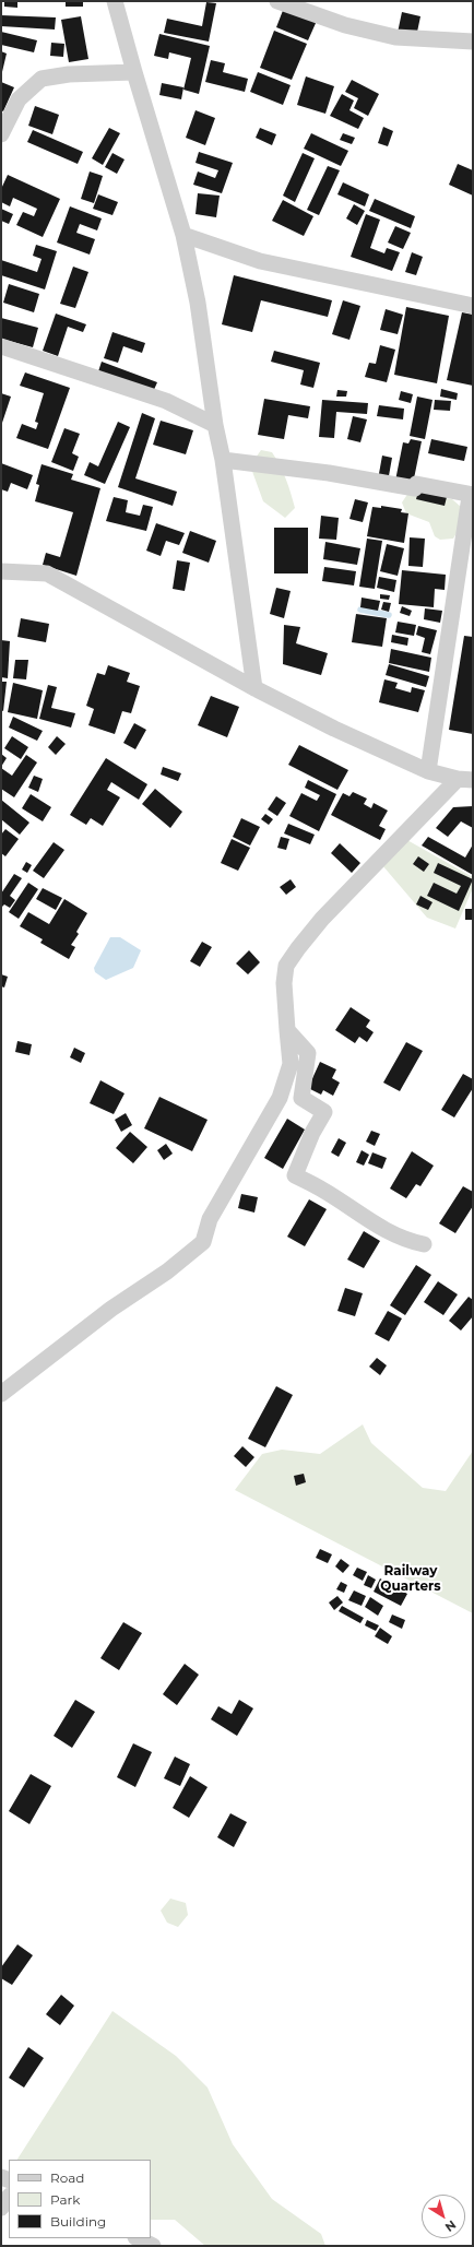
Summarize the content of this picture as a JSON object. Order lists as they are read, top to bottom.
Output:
{
  "districts": ["Railway Quarters"],
  "legend": ["Road", "Park", "Building"],
  "north": "bottom right"
}
